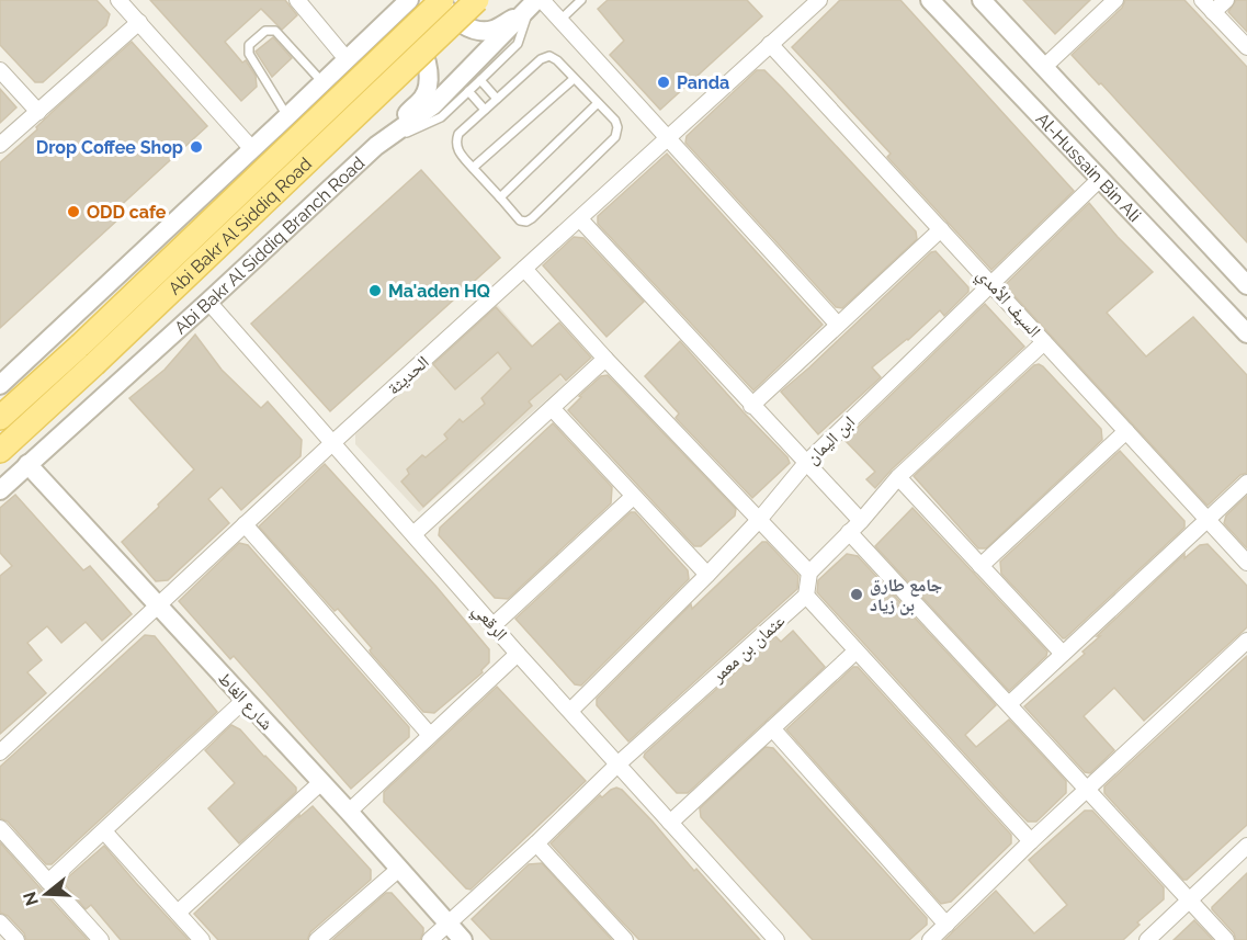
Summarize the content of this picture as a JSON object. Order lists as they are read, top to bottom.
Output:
{
  "streets": {
    "main road": ["Abi Bakr Al Siddiq Road"],
    "street": [
      "Al-Hussain Bin Ali",
      "Abi Bakr Al Siddiq Branch Road",
      "السيف الأمدي",
      "الحديثة",
      "ابن اليمان",
      "الرقعي",
      "عثمان بن معمر",
      "شارع الغاط"
    ]
  },
  "crossings": [
    ["Al-Hussain Bin Ali", "ابن اليمان"],
    ["Abi Bakr Al Siddiq Branch Road", "الرقعي"],
    ["Abi Bakr Al Siddiq Branch Road", "شارع الغاط"],
    ["السيف الأمدي", "الحديثة"],
    ["السيف الأمدي", "ابن اليمان"],
    ["الحديثة", "الرقعي"],
    ["الحديثة", "شارع الغاط"],
    ["ابن اليمان", "الرقعي"],
    ["الرقعي", "عثمان بن معمر"],
    ["عثمان بن معمر", "شارع الغاط"]
  ],
  "places": [
    "Panda",
    "Drop Coffee Shop",
    "ODD cafe",
    "Ma'aden HQ",
    "جامع طارق بن زياد"
  ],
  "north": "left"
}
